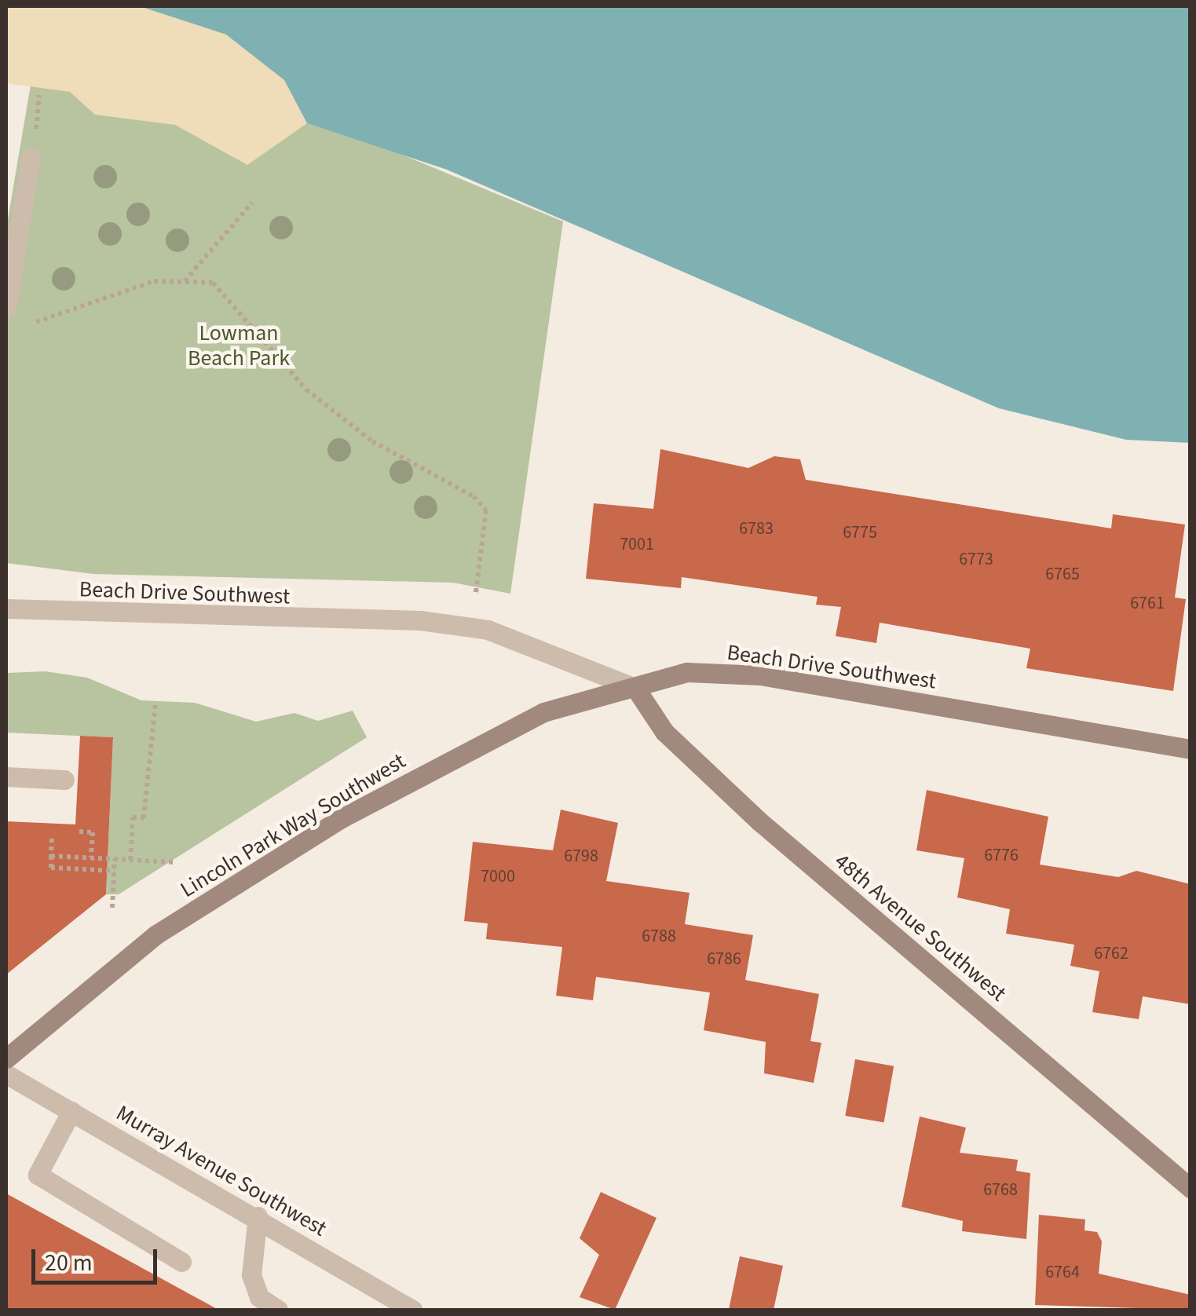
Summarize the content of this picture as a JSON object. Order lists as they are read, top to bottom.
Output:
{
  "streets": {
    "main road": ["Beach Drive Southwest", "Lincoln Park Way Southwest", "48th Avenue Southwest"],
    "street": ["Murray Avenue Southwest"]
  },
  "crossings": [
    ["Beach Drive Southwest", "Lincoln Park Way Southwest"],
    ["Beach Drive Southwest", "48th Avenue Southwest"],
    ["Lincoln Park Way Southwest", "48th Avenue Southwest"]
  ],
  "parks": ["Lowman Beach Park"],
  "house_numbers": [
    "6783",
    "6775",
    "7001",
    "6773",
    "6765",
    "6761",
    "6776",
    "6798",
    "7000",
    "6788",
    "6762",
    "6786",
    "6768",
    "6764"
  ],
  "scale_bar": "20 m"
}
